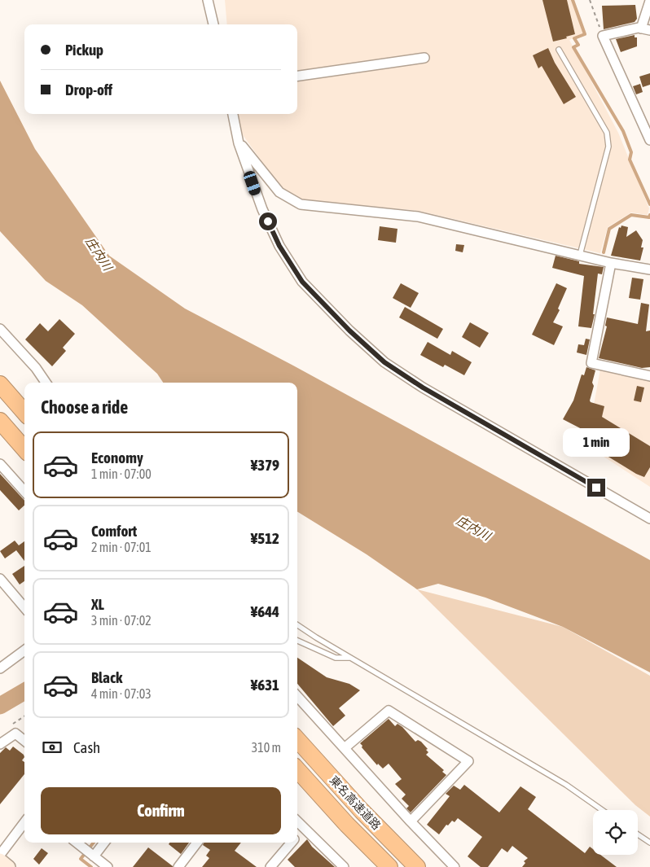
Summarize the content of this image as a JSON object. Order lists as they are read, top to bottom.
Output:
{
  "streets": {
    "highway": ["東名高速道路"]
  },
  "water": ["庄内川"],
  "page": {
    "banner": ["Pickup", "Drop-off"],
    "heading": "Choose a ride",
    "bubble": "1 min",
    "list": [
      {
        "name": "Economy",
        "note": "1 min · 07:00",
        "value": "¥379"
      },
      {
        "name": "Comfort",
        "note": "2 min · 07:01",
        "value": "¥512"
      },
      {
        "name": "XL",
        "note": "3 min · 07:02",
        "value": "¥644"
      },
      {
        "name": "Black",
        "note": "4 min · 07:03",
        "value": "¥631"
      }
    ],
    "pay": ["Cash", "310 m"],
    "buttons": "Confirm"
  }
}
